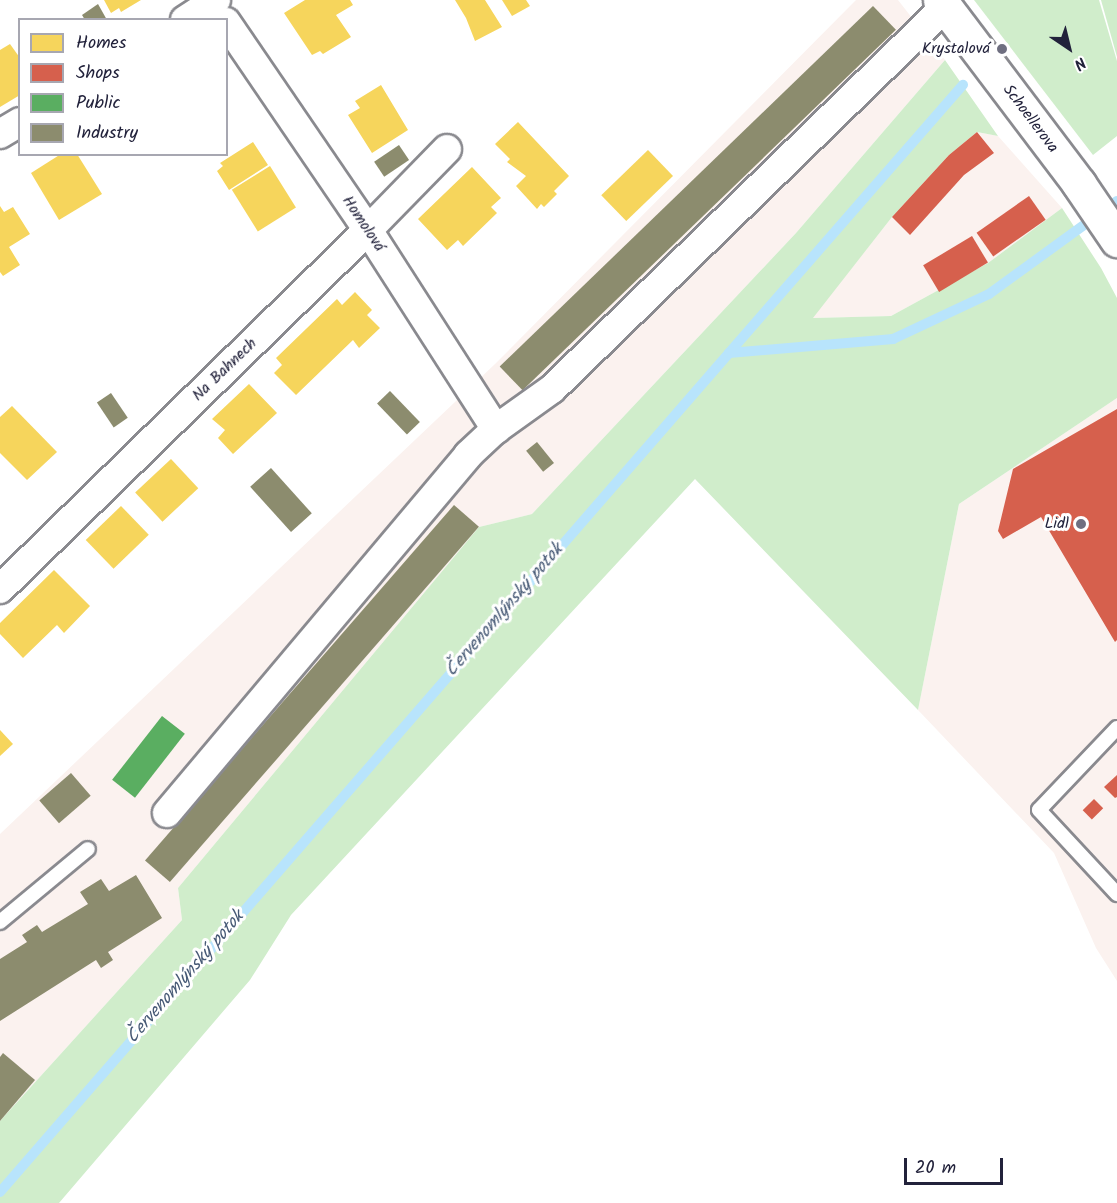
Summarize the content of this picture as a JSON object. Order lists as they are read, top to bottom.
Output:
{
  "streets": {
    "street": ["Schoellerova", "Homolová", "Na Bahnech"]
  },
  "crossings": [
    ["Homolová", "Na Bahnech"]
  ],
  "water": ["Červenomlýnský potok"],
  "places": ["Krystalová", "Lidl"],
  "legend": [
    "Homes",
    "Shops",
    "Public",
    "Industry"
  ],
  "scale_bar": "20 m",
  "north": "bottom right"
}
